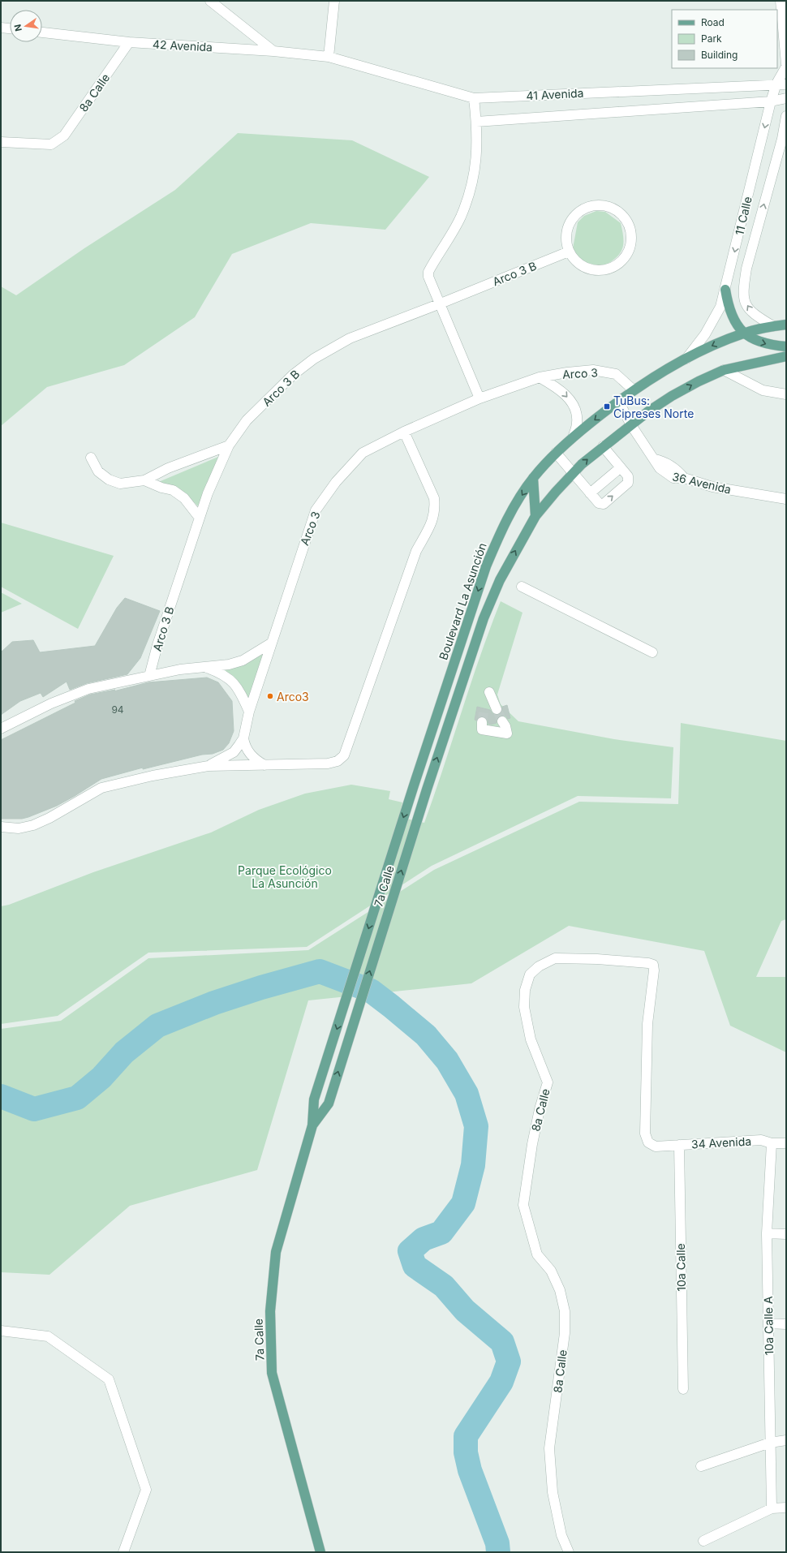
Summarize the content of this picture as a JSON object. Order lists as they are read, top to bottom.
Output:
{
  "streets": {
    "main road": ["Boulevard La Asunción", "7a Calle"],
    "street": [
      "42 Avenida",
      "8a Calle",
      "41 Avenida",
      "11 Calle",
      "Arco 3 B",
      "Arco 3",
      "36 Avenida",
      "34 Avenida",
      "10a Calle",
      "10a Calle A"
    ]
  },
  "crossings": [
    ["42 Avenida", "8a Calle"],
    ["42 Avenida", "41 Avenida"],
    ["8a Calle", "34 Avenida"],
    ["41 Avenida", "11 Calle"],
    ["11 Calle", "Boulevard La Asunción"],
    ["Arco 3", "Boulevard La Asunción"],
    ["Boulevard La Asunción", "7a Calle"],
    ["34 Avenida", "10a Calle"],
    ["34 Avenida", "10a Calle A"]
  ],
  "one_way": ["Boulevard La Asunción"],
  "parks": ["Parque Ecológico La Asunción"],
  "places": {
    "transit": ["TuBus: Cipreses Norte"],
    "other": ["Arco3"]
  },
  "house_numbers": ["94"],
  "legend": ["Road", "Park", "Building"],
  "north": "left"
}
